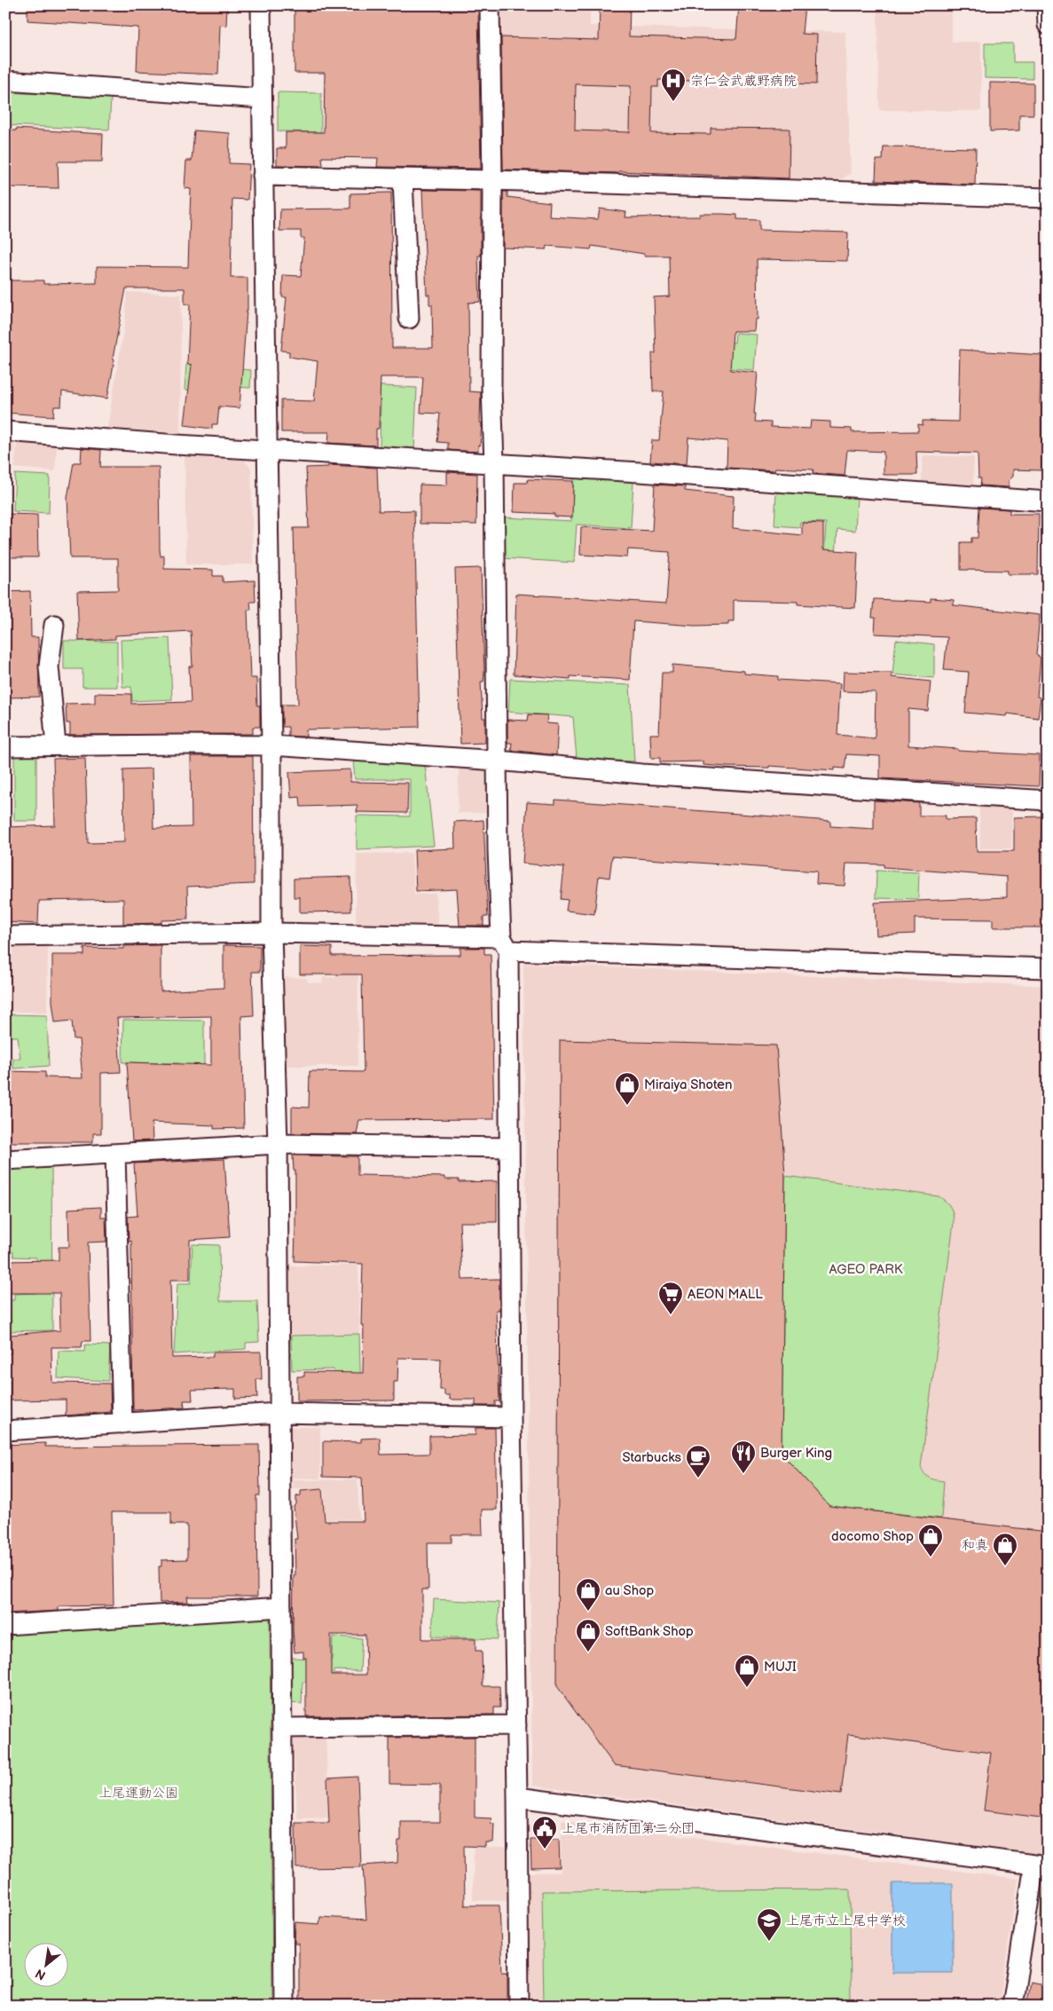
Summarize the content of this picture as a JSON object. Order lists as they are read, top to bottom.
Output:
{
  "parks": ["AGEO PARK", "上尾運動公園"],
  "places": {
    "hospital": ["宗仁会武蔵野病院"],
    "shop": [
      "Miraiya Shoten",
      "docomo Shop",
      "和真",
      "au Shop",
      "SoftBank Shop",
      "MUJI"
    ],
    "supermarket": ["AEON MALL"],
    "restaurant": ["Burger King"],
    "cafe": ["Starbucks"],
    "public building": ["上尾市消防団第二分団"],
    "school or university": ["上尾市立上尾中学校"]
  },
  "north": "bottom left"
}
